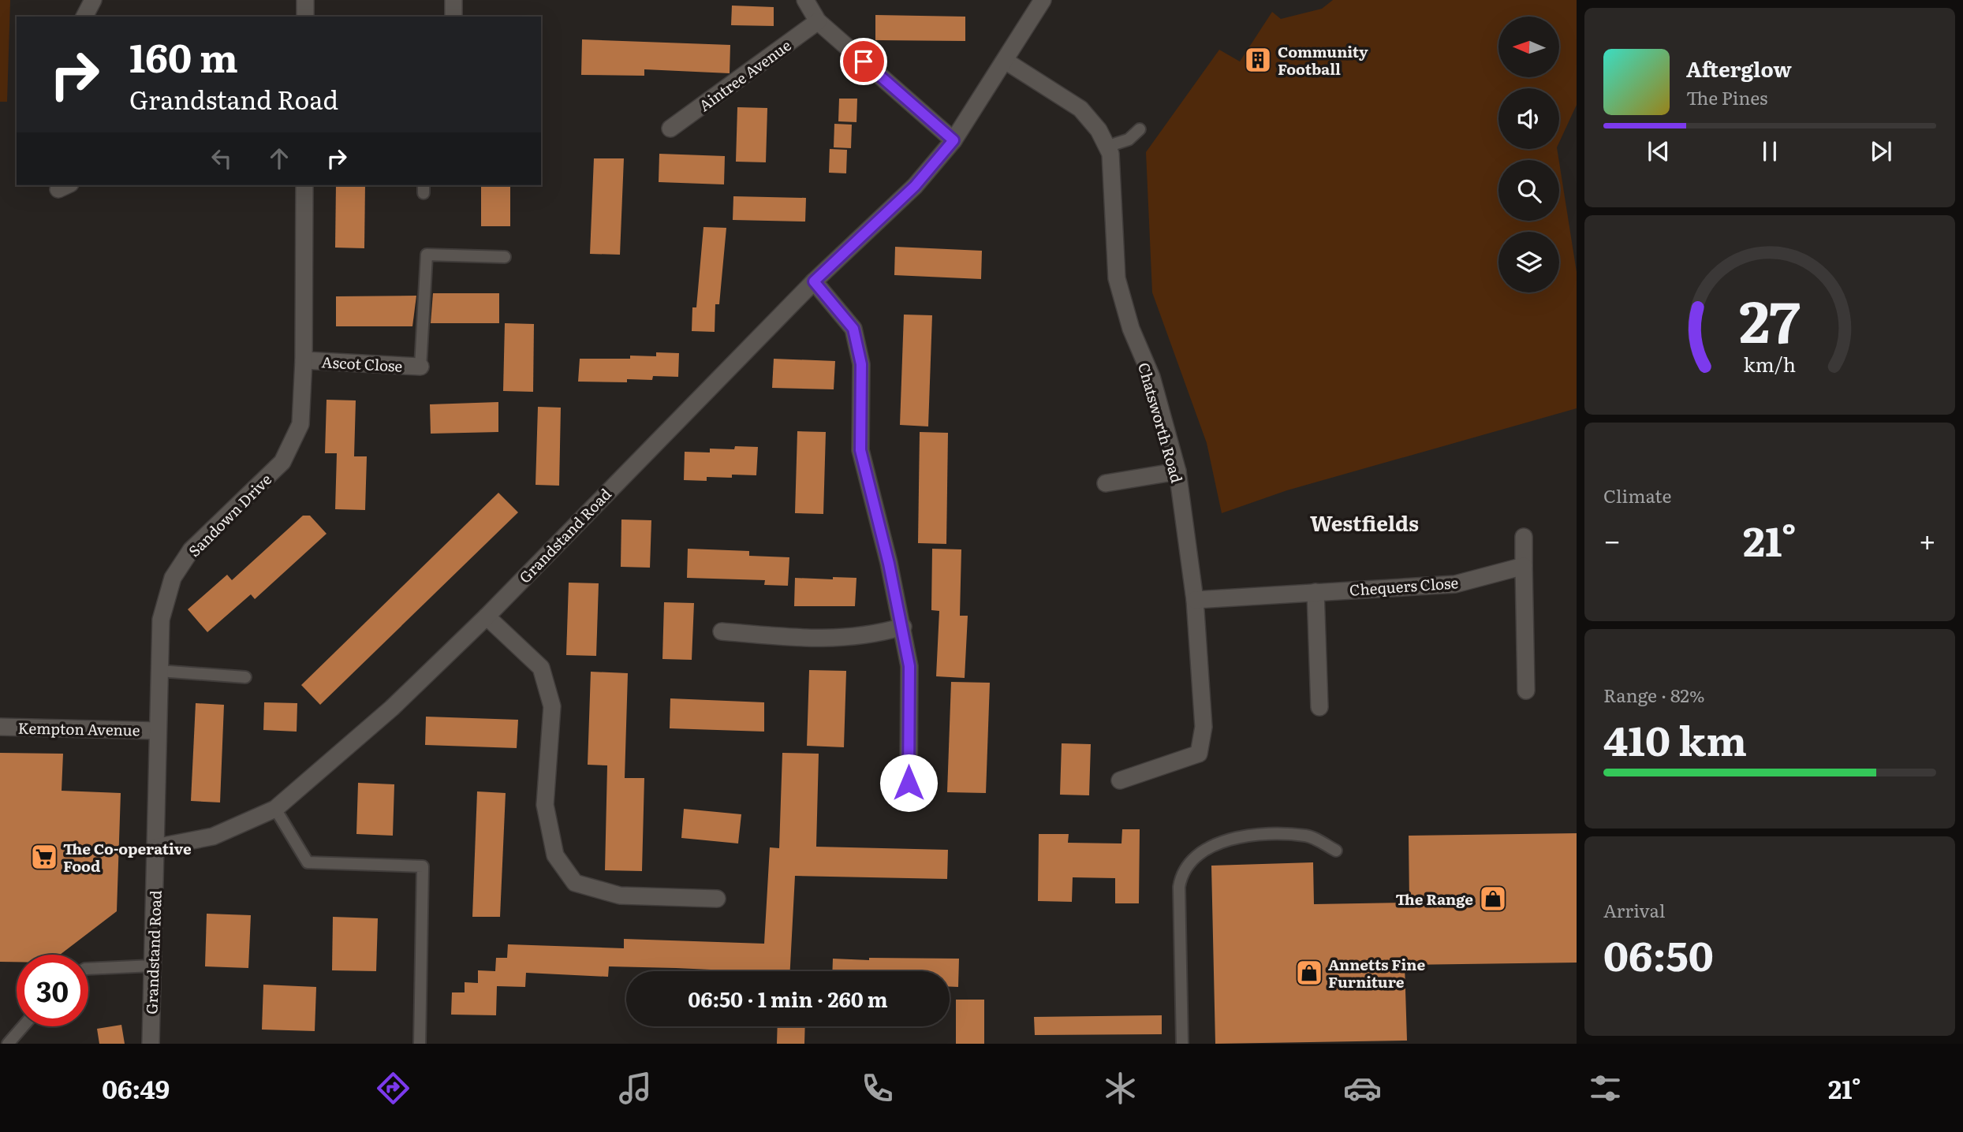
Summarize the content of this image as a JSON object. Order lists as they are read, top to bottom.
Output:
{
  "streets": {
    "street": [
      "Aintree Avenue",
      "Ascot Close",
      "Chatsworth Road",
      "Sandown Drive",
      "Grandstand Road",
      "Chequers Close",
      "Kempton Avenue"
    ]
  },
  "crossings": [
    ["Ascot Close", "Sandown Drive"],
    ["Chatsworth Road", "Grandstand Road"],
    ["Chatsworth Road", "Chequers Close"],
    ["Sandown Drive", "Grandstand Road"],
    ["Sandown Drive", "Kempton Avenue"]
  ],
  "districts": ["Westfields"],
  "places": {
    "building": ["Community Football"],
    "supermarket": ["The Co-operative Food"],
    "shop": ["The Range", "Annetts Fine Furniture"]
  },
  "north": "left",
  "page": {
    "turn": ["160 m", "Grandstand Road"],
    "song": ["Afterglow", "The Pines"],
    "tile": [
      "Climate",
      ["Range · 82%", "410 km"],
      ["Arrival", "06:50"]
    ],
    "heat": ["−", "21°", "+"],
    "limit": "30",
    "trip": "06:50 · 1 min · 260 m",
    "tabs": ["06:49", "21°"],
    "gauge": ["27", "km/h"]
  }
}
